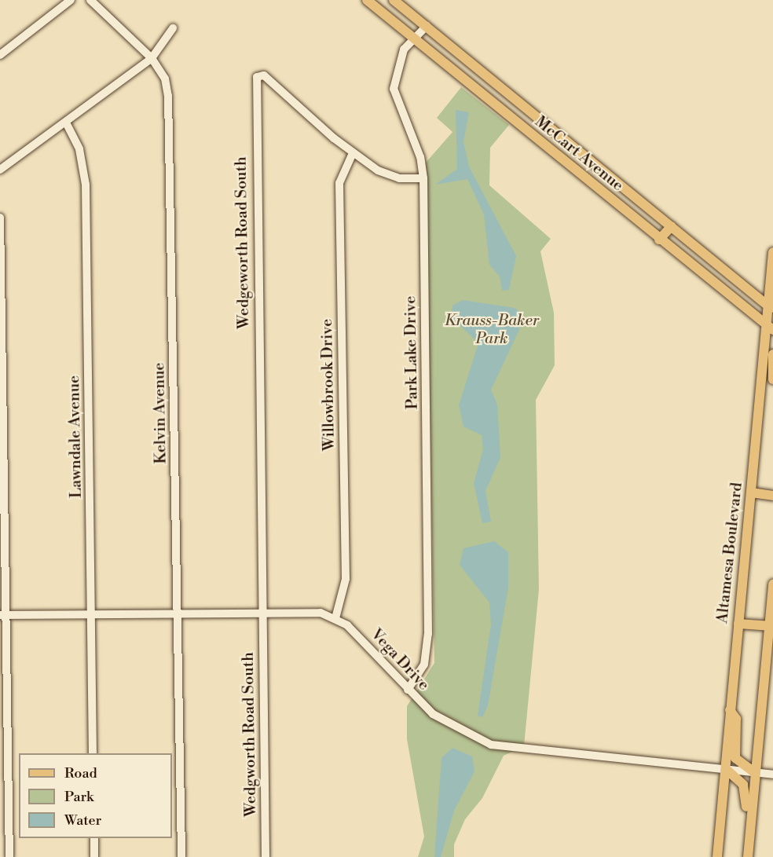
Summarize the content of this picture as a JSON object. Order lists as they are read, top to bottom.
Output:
{
  "streets": {
    "main road": ["McCart Avenue", "Altamesa Boulevard"],
    "street": [
      "Wedgeworth Road South",
      "Park Lake Drive",
      "Willowbrook Drive",
      "Kelvin Avenue",
      "Lawndale Avenue",
      "Vega Drive",
      "Wedgworth Road South"
    ]
  },
  "crossings": [
    ["McCart Avenue", "Park Lake Drive"],
    ["McCart Avenue", "Altamesa Boulevard"],
    ["Wedgeworth Road South", "Park Lake Drive"],
    ["Wedgeworth Road South", "Willowbrook Drive"],
    ["Wedgeworth Road South", "Vega Drive"],
    ["Wedgeworth Road South", "Wedgworth Road South"],
    ["Park Lake Drive", "Vega Drive"],
    ["Willowbrook Drive", "Vega Drive"],
    ["Kelvin Avenue", "Vega Drive"],
    ["Lawndale Avenue", "Vega Drive"],
    ["Altamesa Boulevard", "Vega Drive"],
    ["Vega Drive", "Wedgworth Road South"]
  ],
  "parks": ["Krauss-Baker Park"],
  "legend": ["Road", "Park", "Water"]
}
